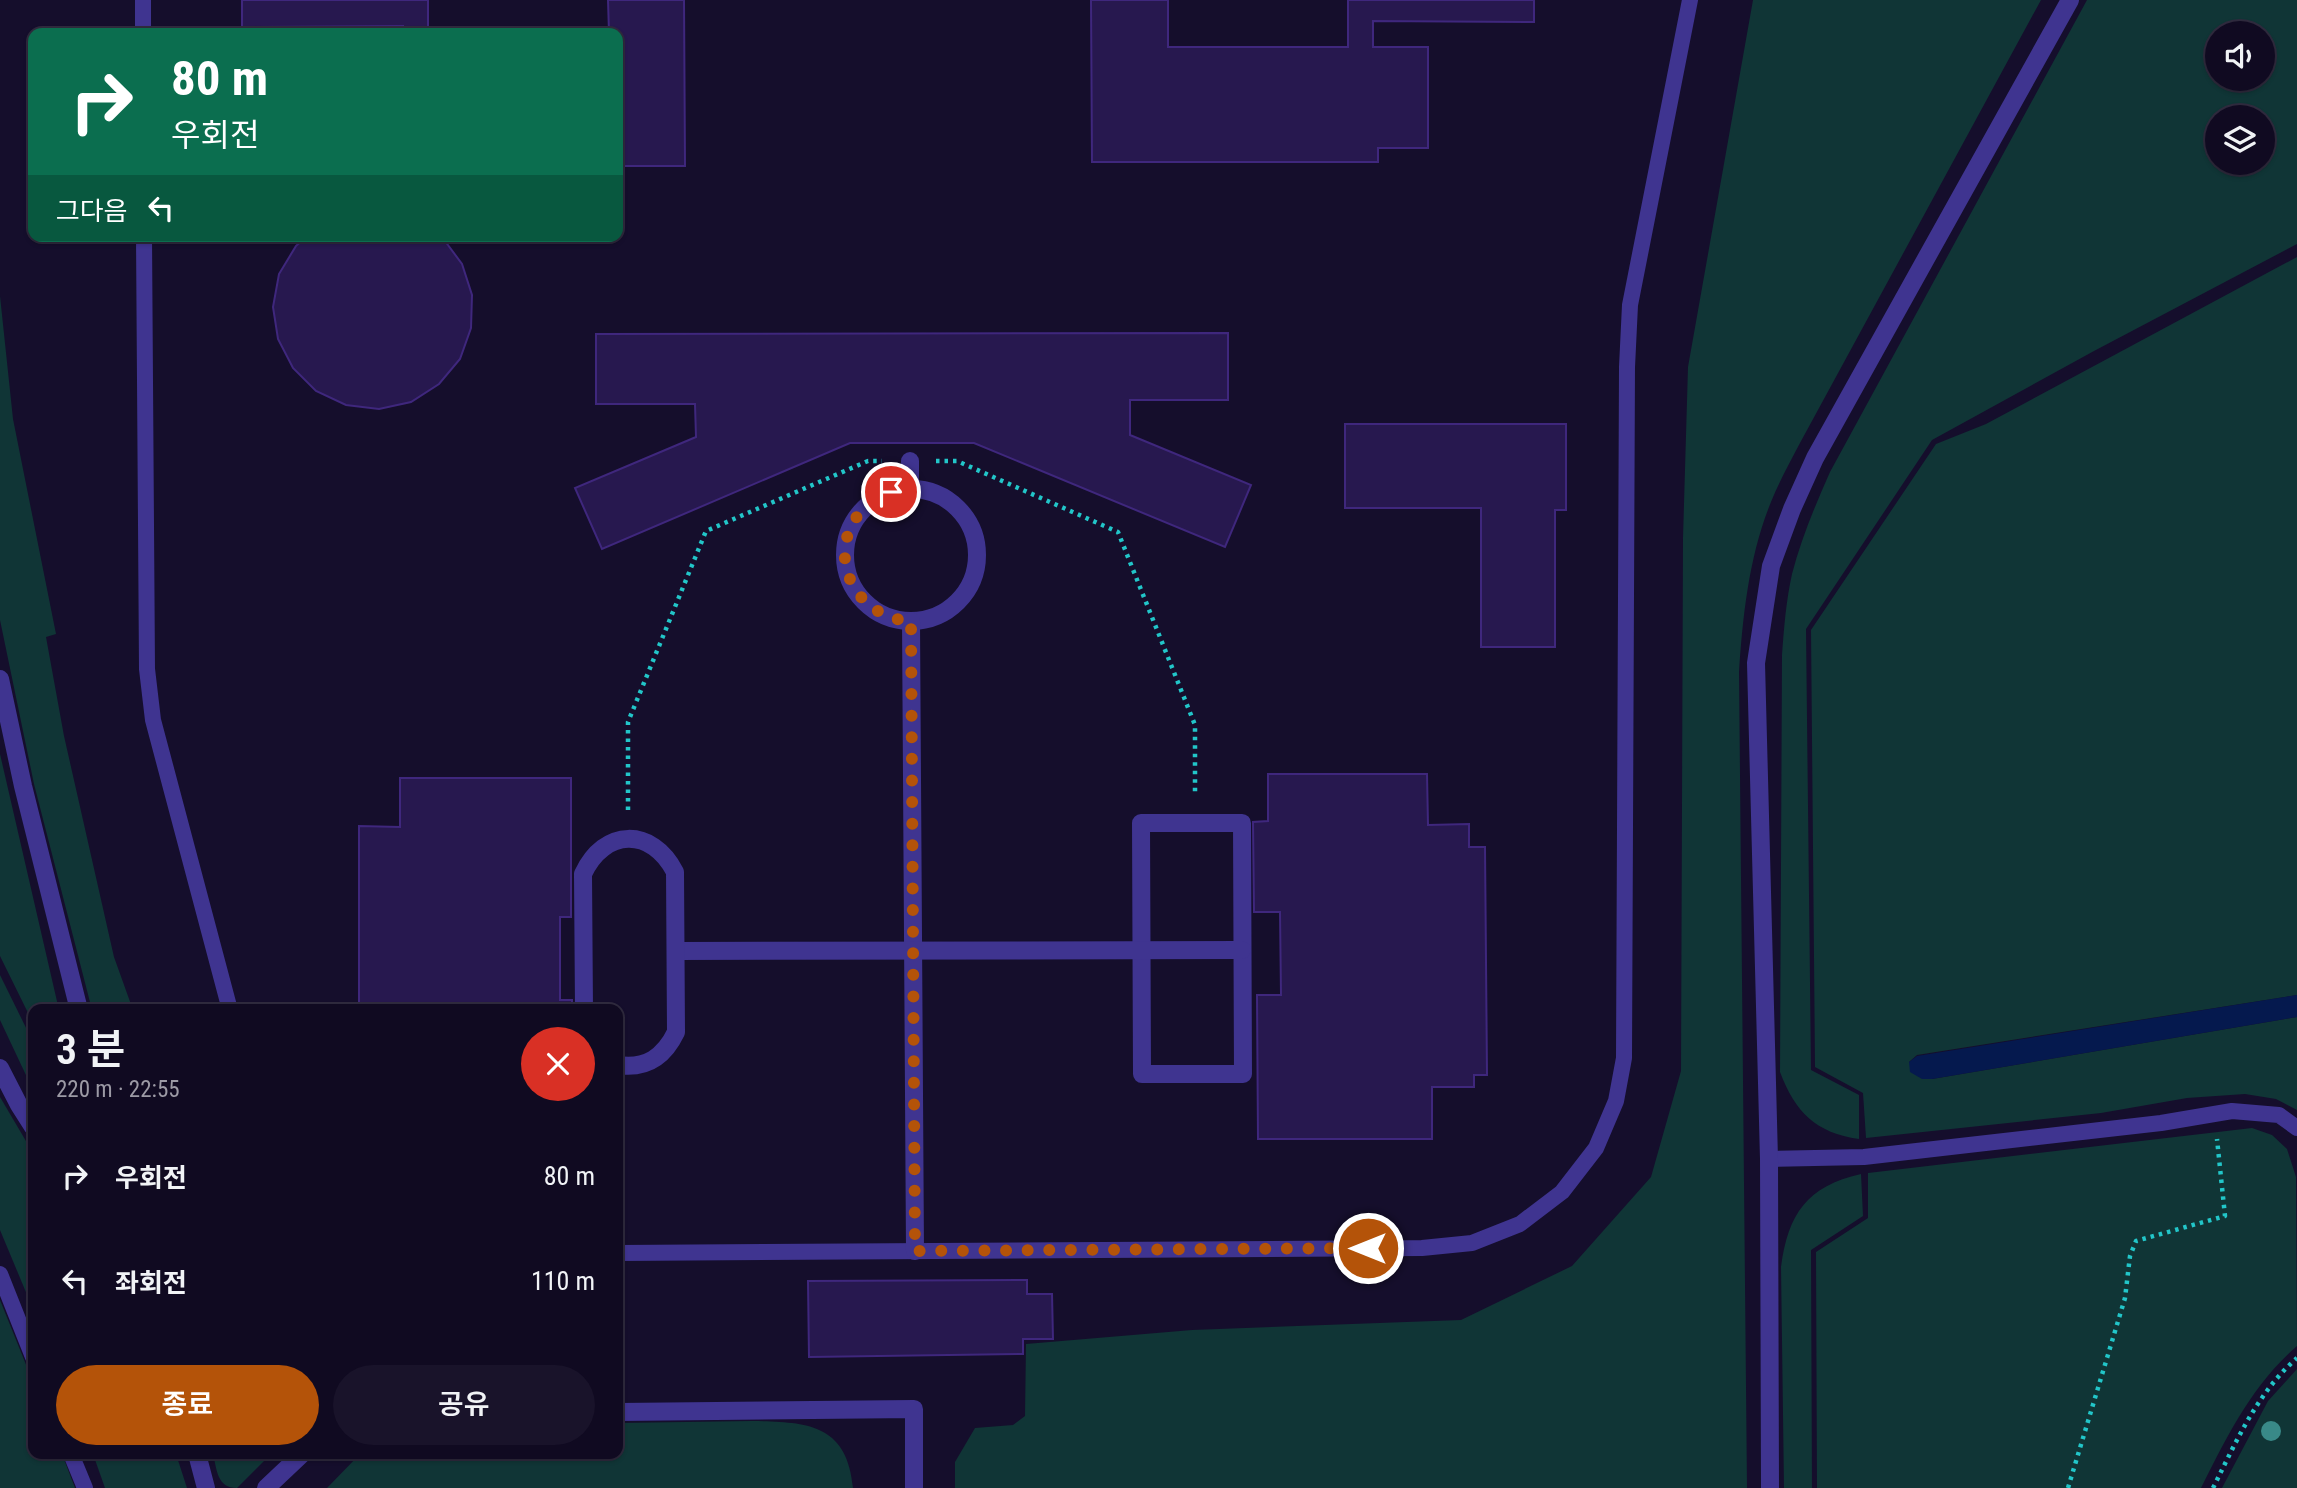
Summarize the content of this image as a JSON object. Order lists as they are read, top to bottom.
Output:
{
  "page": {
    "turn": ["80 m", "우회전"],
    "then": "그다음",
    "heading": ["3 분", "220 m · 22:55"],
    "list": [
      {
        "name": "우회전",
        "value": "80 m"
      },
      {
        "name": "좌회전",
        "value": "110 m"
      }
    ],
    "buttons": ["종료", "공유"]
  }
}
